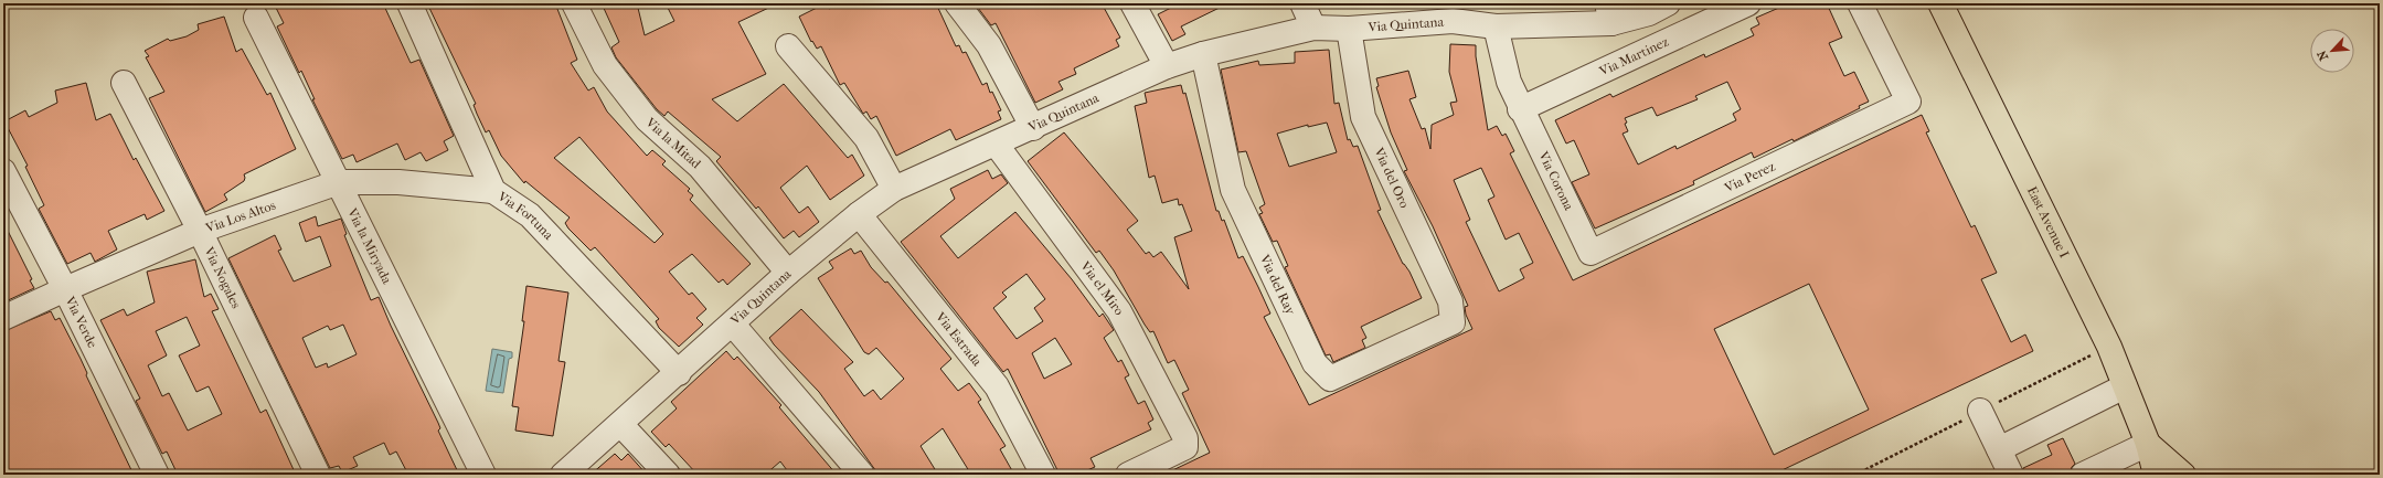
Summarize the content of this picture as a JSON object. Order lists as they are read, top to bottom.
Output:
{
  "streets": {
    "main road": ["East Avenue I"],
    "street": [
      "Via Quintana",
      "Via Martinez",
      "Via la Mitad",
      "Via Perez",
      "Via del Oro",
      "Via Corona",
      "Via Los Altos",
      "Via Fortuna",
      "Via la Miryada",
      "Via Nogales",
      "Via del Ray",
      "Via el Miro",
      "Via Verde",
      "Via Estrada"
    ]
  },
  "crossings": [
    ["Via Quintana", "Via la Mitad"],
    ["Via Quintana", "Via del Oro"],
    ["Via Quintana", "Via Corona"],
    ["Via Quintana", "Via Fortuna"],
    ["Via Quintana", "Via del Ray"],
    ["Via Quintana", "Via el Miro"],
    ["Via Quintana", "Via Estrada"],
    ["Via Martinez", "Via Corona"],
    ["Via Perez", "Via Corona"],
    ["Via del Oro", "Via del Ray"],
    ["Via Los Altos", "Via Fortuna"],
    ["Via Los Altos", "Via la Miryada"],
    ["Via Los Altos", "Via Nogales"],
    ["Via Los Altos", "Via Verde"]
  ],
  "north": "bottom left"
}
